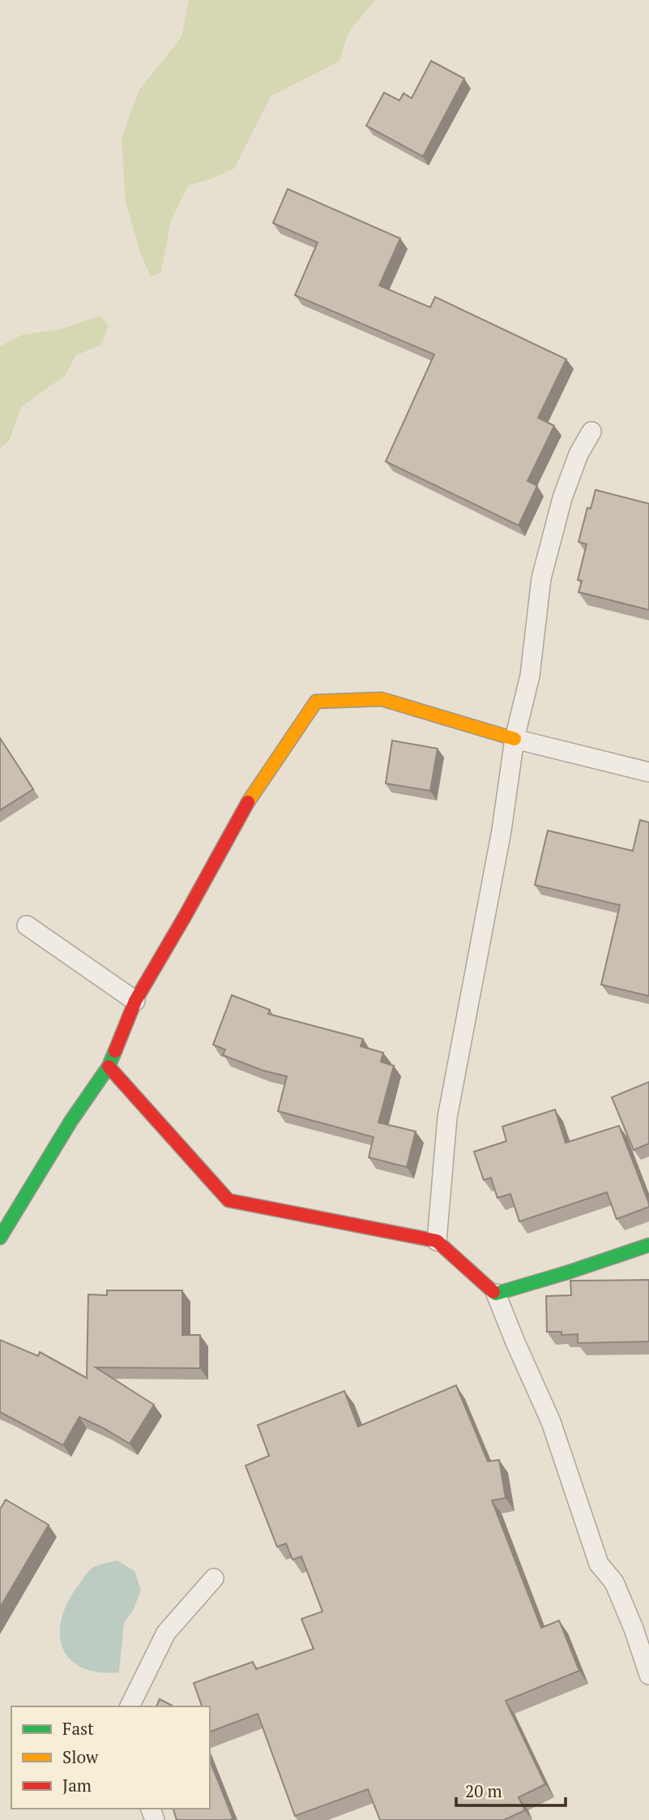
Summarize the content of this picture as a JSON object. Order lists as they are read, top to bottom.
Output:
{
  "legend": ["Fast", "Slow", "Jam"],
  "scale_bar": "20 m"
}
